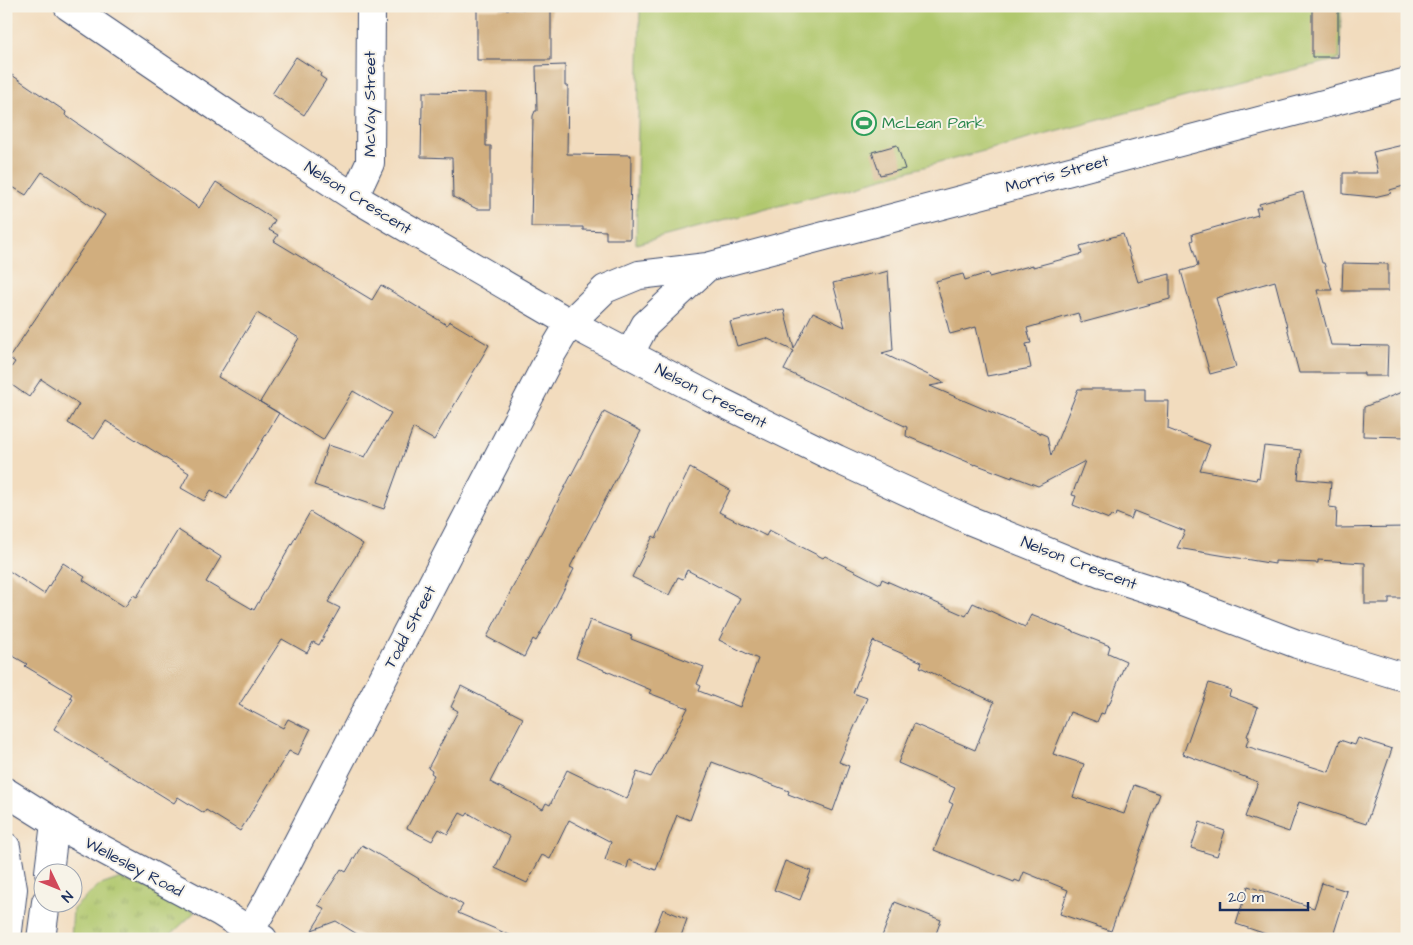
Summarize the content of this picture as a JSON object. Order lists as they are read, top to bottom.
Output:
{
  "streets": {
    "street": [
      "McVay Street",
      "Morris Street",
      "Nelson Crescent",
      "Todd Street",
      "Wellesley Road"
    ]
  },
  "crossings": [
    ["McVay Street", "Nelson Crescent"],
    ["Morris Street", "Nelson Crescent"],
    ["Morris Street", "Todd Street"],
    ["Nelson Crescent", "Todd Street"],
    ["Todd Street", "Wellesley Road"]
  ],
  "places": {
    "sports": ["McLean Park"]
  },
  "scale_bar": "20 m",
  "north": "bottom right"
}
